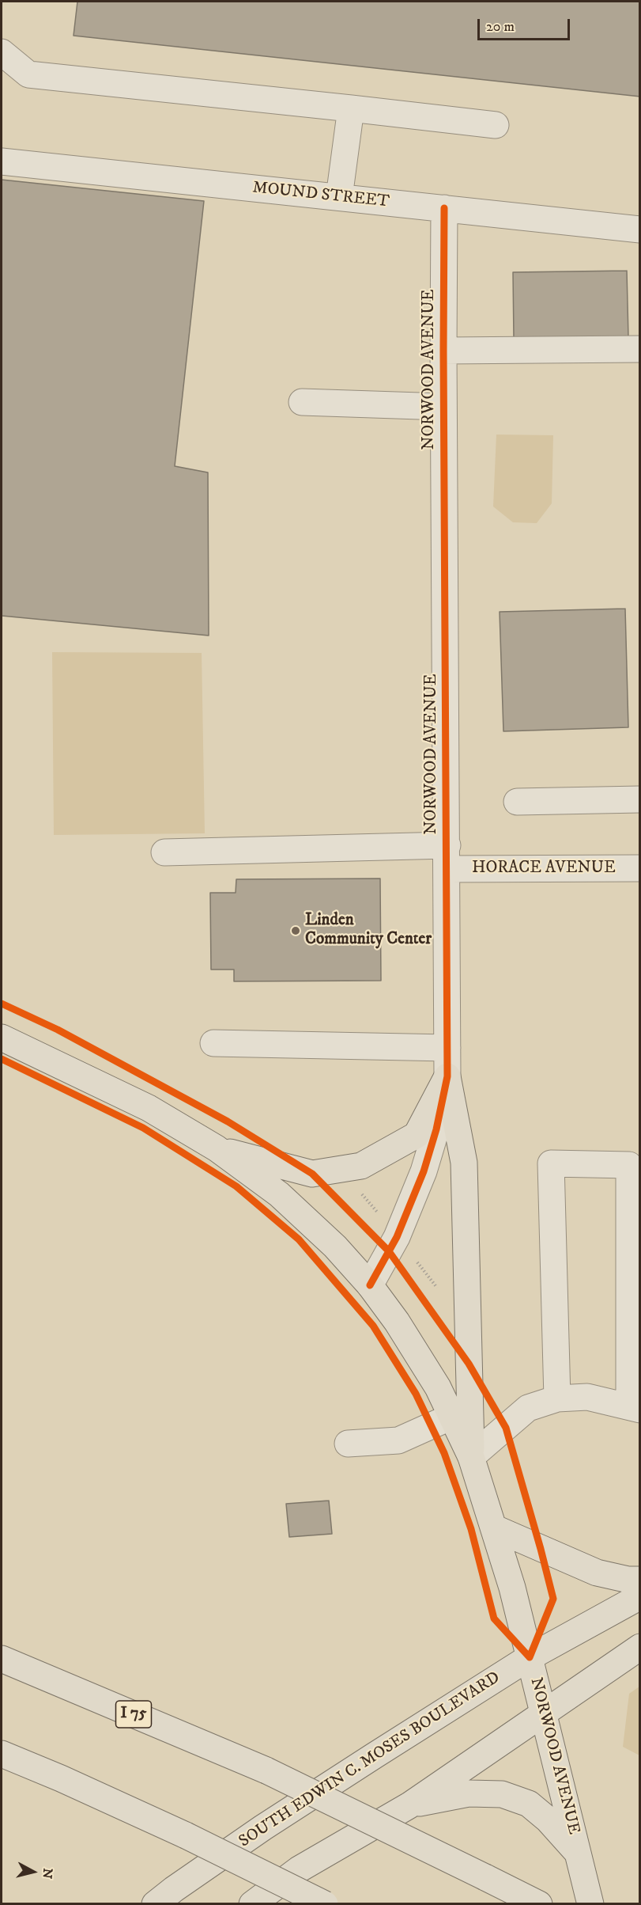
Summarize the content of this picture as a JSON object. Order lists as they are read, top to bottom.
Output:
{
  "streets": {
    "main road": ["NORWOOD AVENUE", "I 75", "SOUTH EDWIN C. MOSES BOULEVARD"],
    "street": ["MOUND STREET", "HORACE AVENUE"]
  },
  "crossings": [
    ["MOUND STREET", "NORWOOD AVENUE"],
    ["NORWOOD AVENUE", "HORACE AVENUE"],
    ["NORWOOD AVENUE", "SOUTH EDWIN C. MOSES BOULEVARD"]
  ],
  "places": ["Linden Community Center"],
  "scale_bar": "20 m",
  "north": "right"
}
